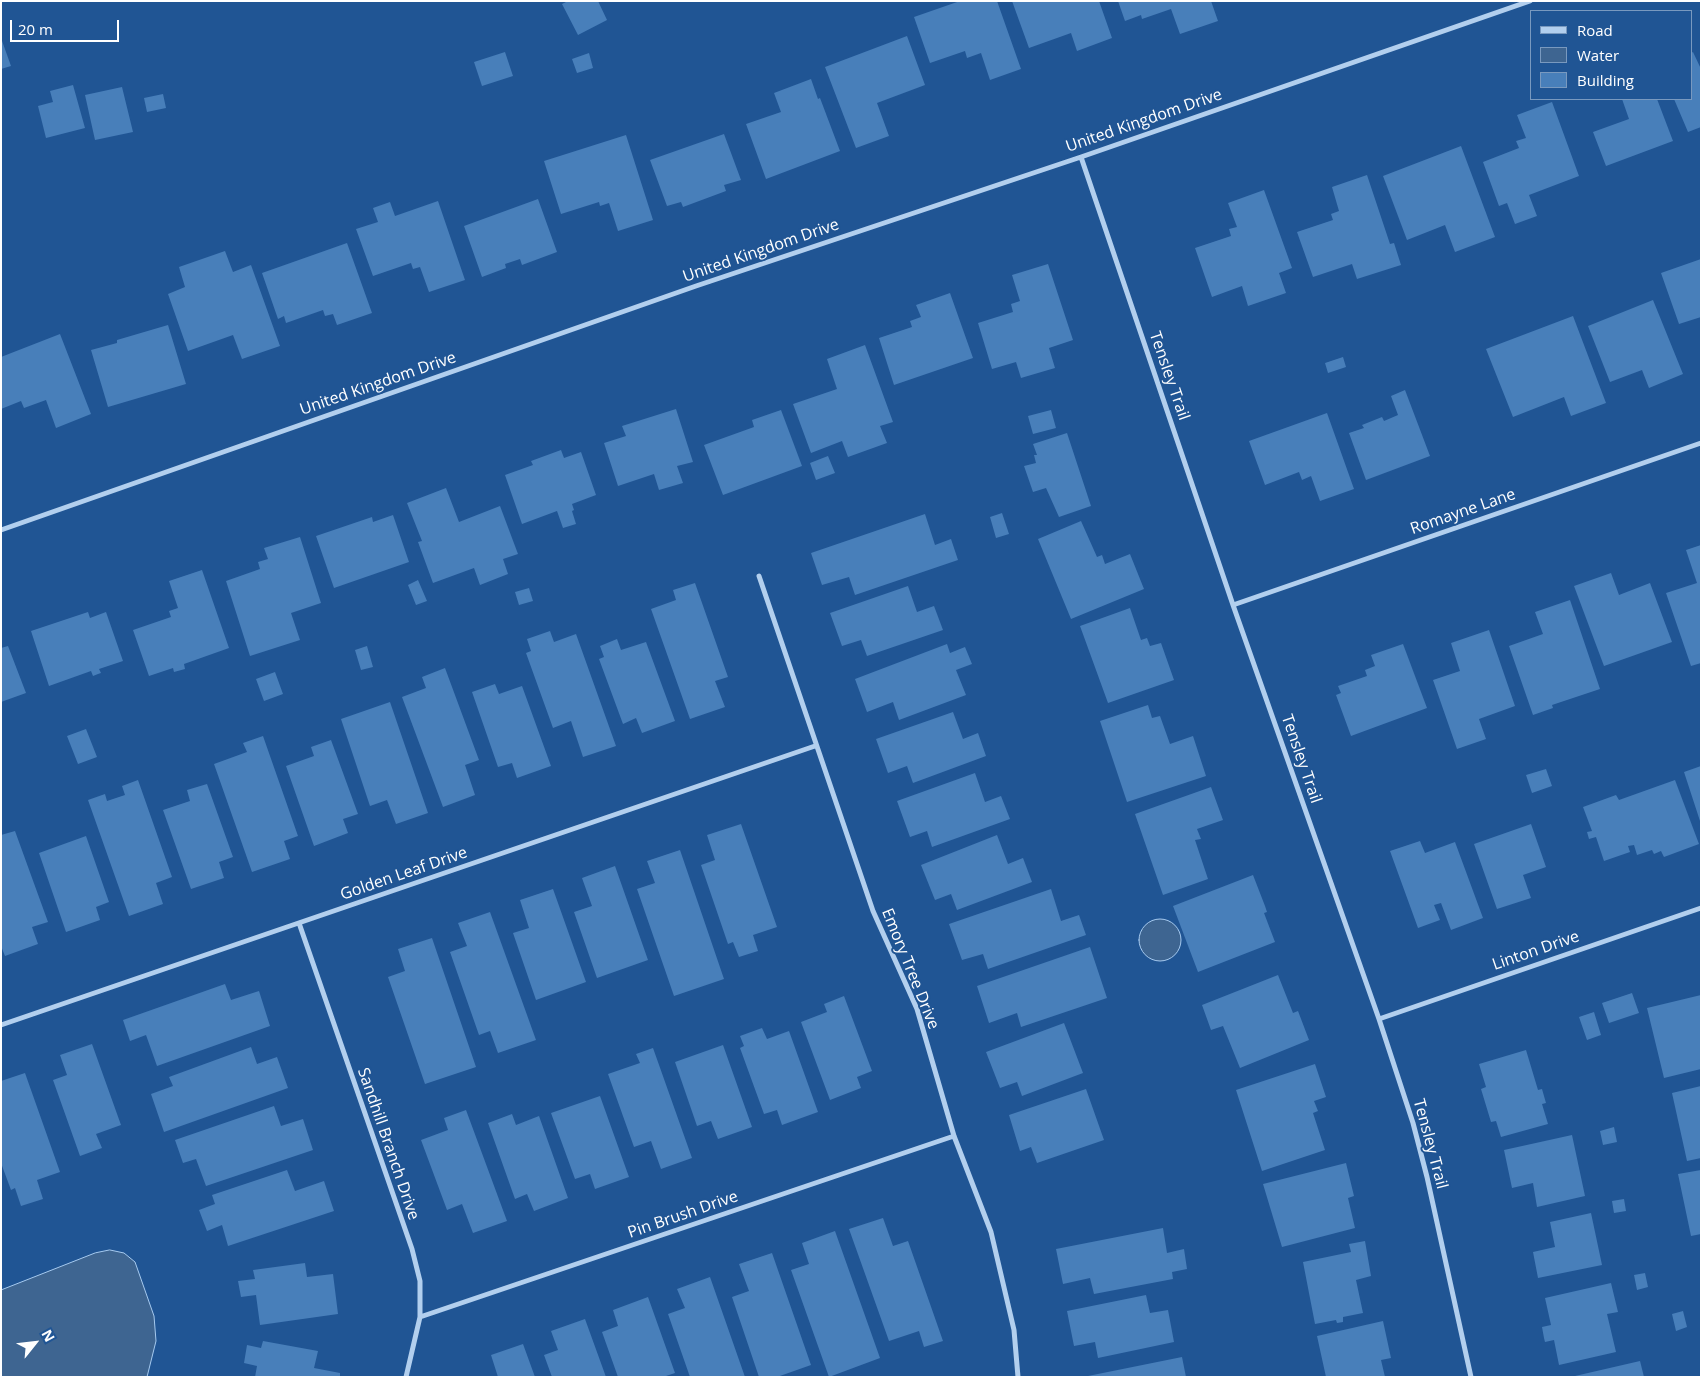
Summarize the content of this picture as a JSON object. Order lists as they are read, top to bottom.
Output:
{
  "streets": {
    "street": [
      "United Kingdom Drive",
      "Tensley Trail",
      "Romayne Lane",
      "Golden Leaf Drive",
      "Linton Drive",
      "Emory Tree Drive",
      "Sandhill Branch Drive",
      "Pin Brush Drive"
    ]
  },
  "crossings": [
    ["United Kingdom Drive", "Tensley Trail"],
    ["Tensley Trail", "Romayne Lane"],
    ["Tensley Trail", "Linton Drive"],
    ["Golden Leaf Drive", "Emory Tree Drive"],
    ["Golden Leaf Drive", "Sandhill Branch Drive"],
    ["Emory Tree Drive", "Pin Brush Drive"],
    ["Sandhill Branch Drive", "Pin Brush Drive"]
  ],
  "legend": ["Road", "Water", "Building"],
  "scale_bar": "20 m",
  "north": "top right"
}
